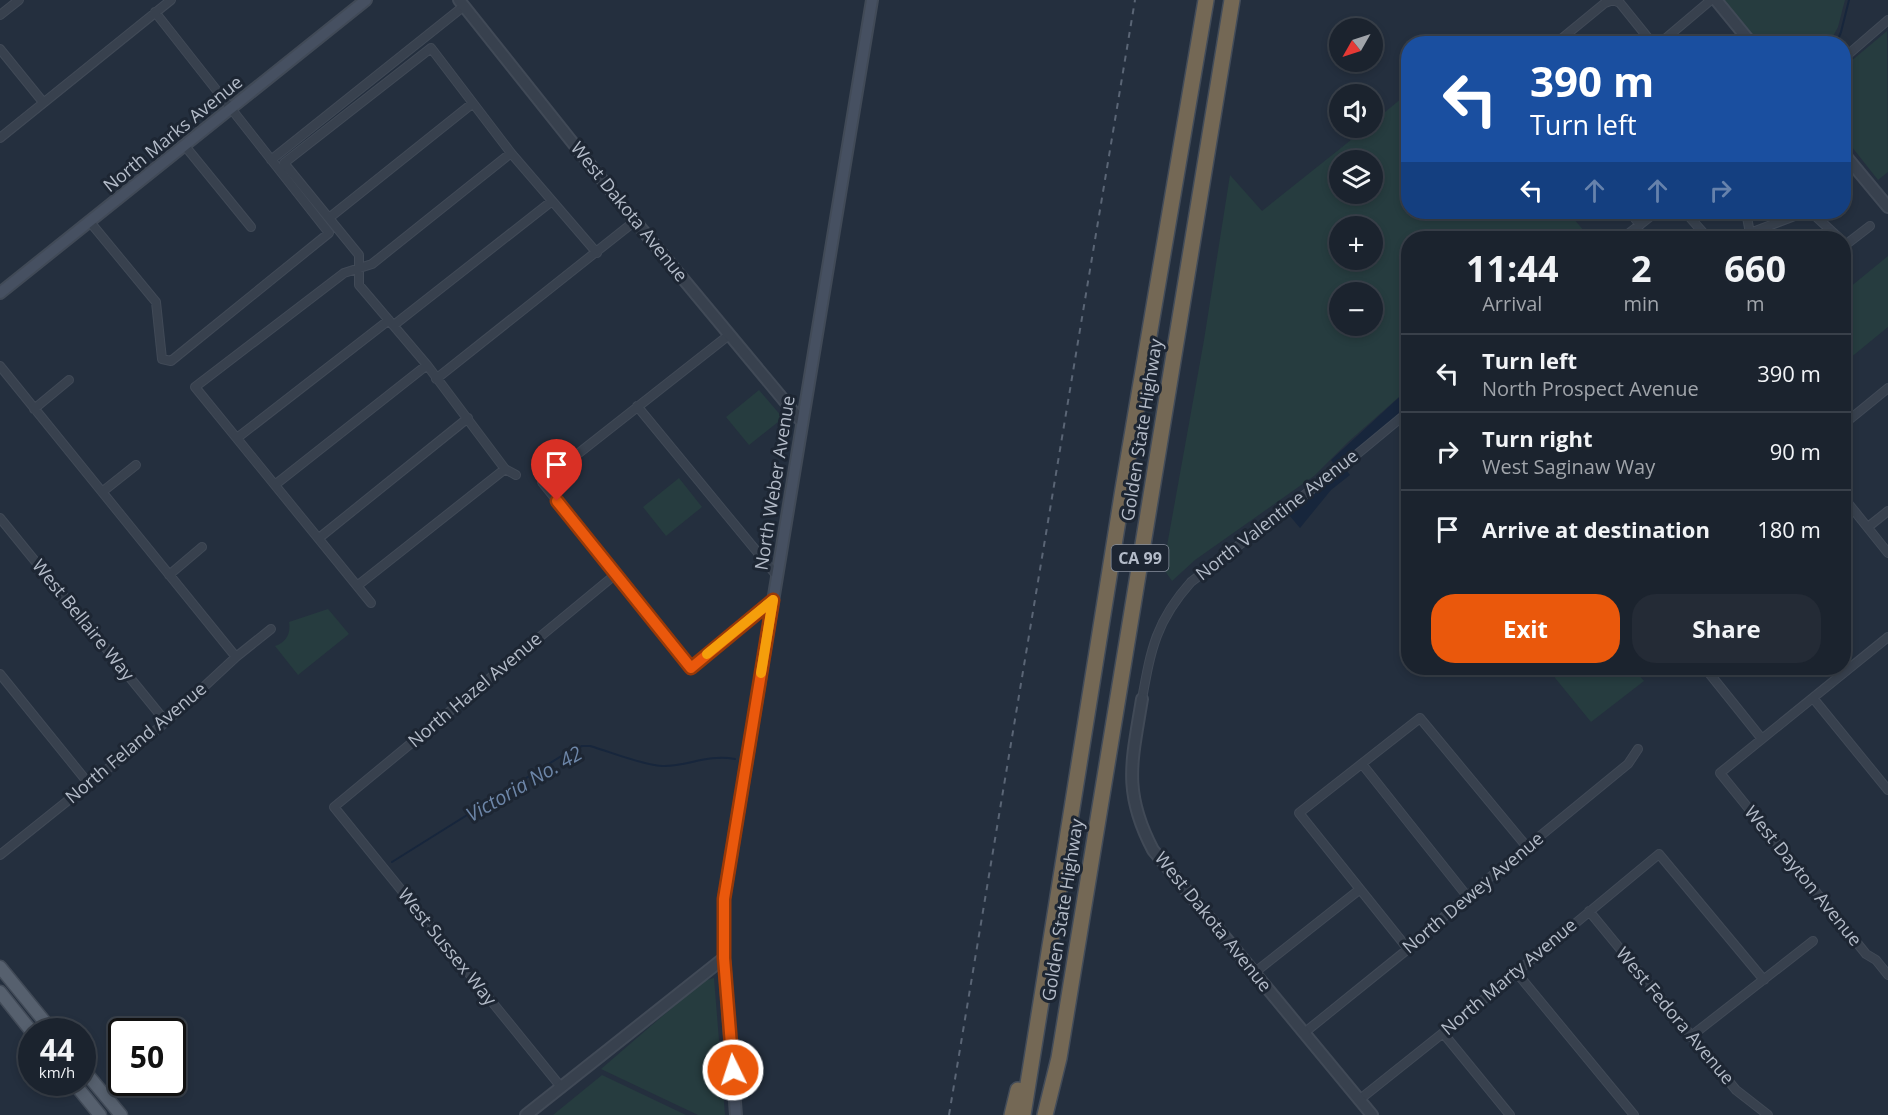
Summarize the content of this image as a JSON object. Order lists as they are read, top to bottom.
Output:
{
  "streets": {
    "highway": ["Golden State Highway", "CA 99"],
    "main road": ["North Marks Avenue", "North Weber Avenue"],
    "street": [
      "West Dakota Avenue",
      "North Valentine Avenue",
      "West Bellaire Way",
      "North Hazel Avenue",
      "North Feland Avenue",
      "West Dayton Avenue",
      "North Dewey Avenue",
      "West Sussex Way",
      "North Marty Avenue",
      "West Fedora Avenue"
    ]
  },
  "crossings": [
    ["West Dakota Avenue", "North Weber Avenue"],
    ["West Dakota Avenue", "North Valentine Avenue"],
    ["West Dakota Avenue", "North Dewey Avenue"],
    ["West Dakota Avenue", "North Marty Avenue"],
    ["West Bellaire Way", "North Feland Avenue"],
    ["North Hazel Avenue", "West Sussex Way"],
    ["North Marty Avenue", "West Fedora Avenue"]
  ],
  "water": ["Victoria No. 42"],
  "north": "bottom left",
  "page": {
    "map_buttons": ["+", "−"],
    "turn": ["390 m", "Turn left"],
    "eta": [
      "11:44",
      "Arrival",
      "2",
      "min",
      "660",
      "m"
    ],
    "list": [
      {
        "name": "Turn left",
        "note": "North Prospect Avenue",
        "value": "390 m"
      },
      {
        "name": "Turn right",
        "note": "West Saginaw Way",
        "value": "90 m"
      },
      {
        "name": "Arrive at destination",
        "value": "180 m"
      }
    ],
    "buttons": ["Exit", "Share"],
    "speed": "44 km/h",
    "limit": "50"
  }
}
